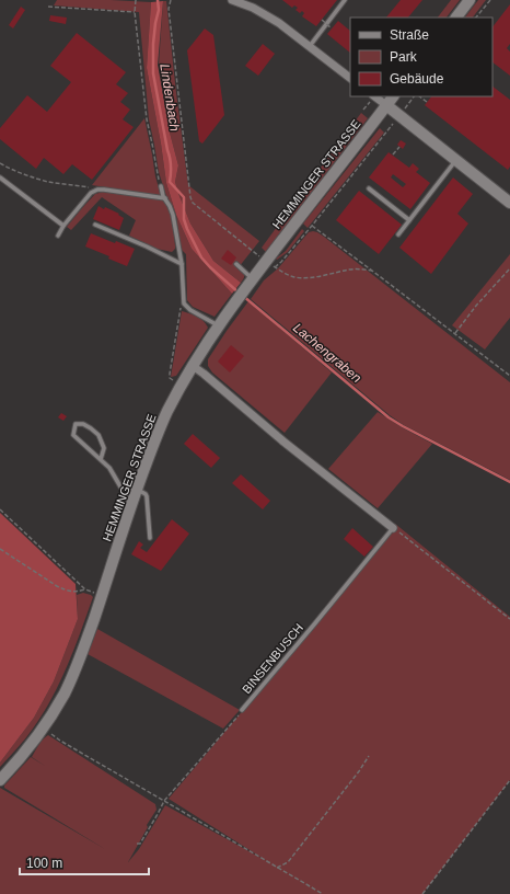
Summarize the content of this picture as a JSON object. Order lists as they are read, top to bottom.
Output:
{
  "streets": {
    "main road": ["HEMMINGER STRASSE"],
    "lane": ["BINSENBUSCH"]
  },
  "water": ["Lindenbach", "Lachengraben"],
  "legend": ["Straße", "Park", "Gebäude"],
  "scale_bar": "100 m"
}
